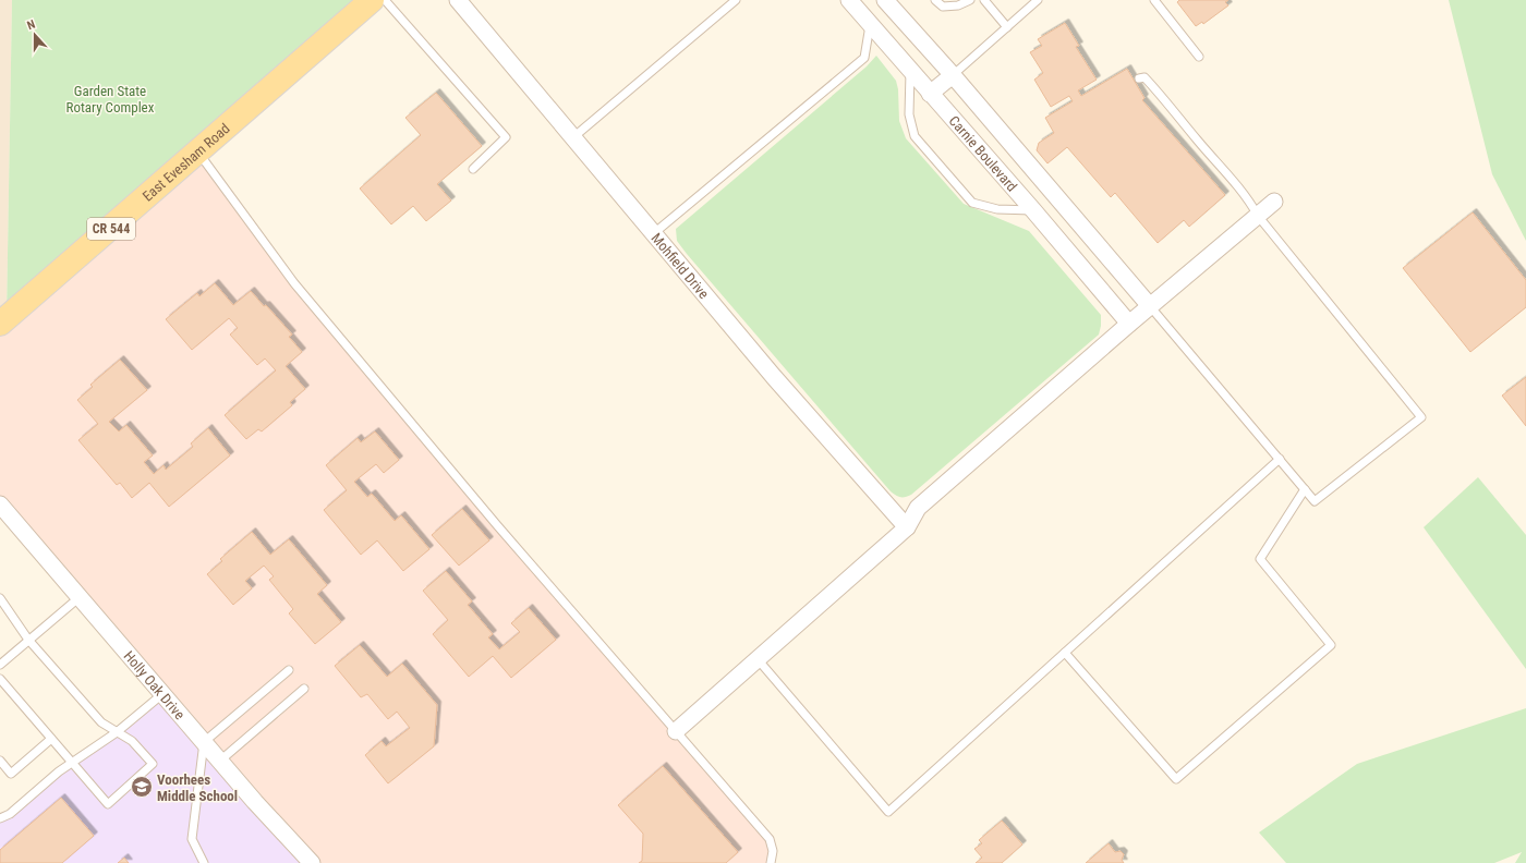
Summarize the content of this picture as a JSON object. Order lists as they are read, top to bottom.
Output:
{
  "streets": {
    "main road": ["East Evesham Road", "CR 544"],
    "street": ["Carnie Boulevard", "Mohfield Drive", "Holly Oak Drive"]
  },
  "parks": ["Garden State Rotary Complex"],
  "places": {
    "school or university": ["Voorhees Middle School"]
  },
  "north": "top"
}
